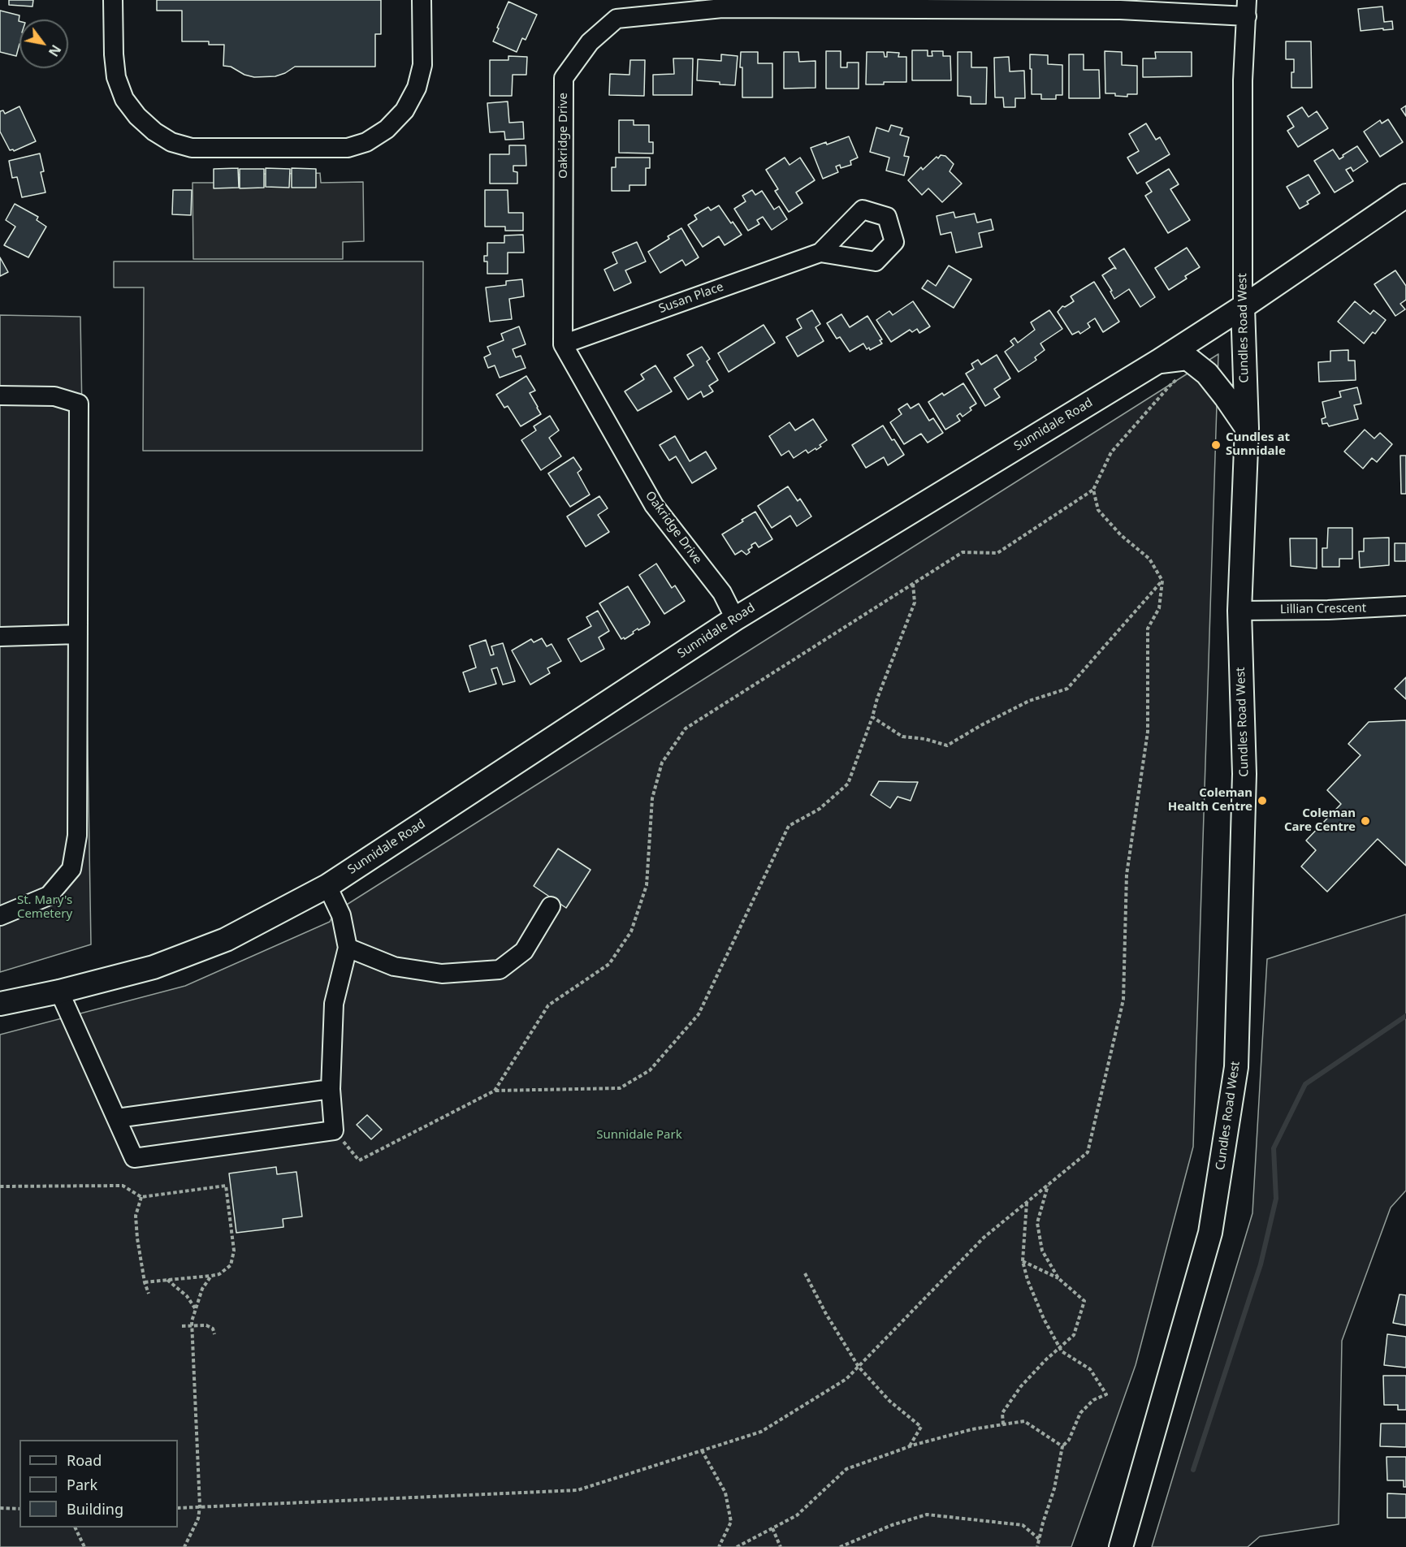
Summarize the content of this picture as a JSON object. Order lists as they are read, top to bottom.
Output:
{
  "streets": {
    "main road": ["Cundles Road West", "Sunnidale Road"],
    "street": ["Oakridge Drive", "Susan Place", "Lillian Crescent"]
  },
  "crossings": [
    ["Oakridge Drive", "Susan Place"],
    ["Oakridge Drive", "Cundles Road West"],
    ["Oakridge Drive", "Sunnidale Road"],
    ["Cundles Road West", "Sunnidale Road"],
    ["Cundles Road West", "Lillian Crescent"]
  ],
  "parks": ["St. Mary's Cemetery", "Sunnidale Park"],
  "places": ["Cundles at Sunnidale", "Coleman Health Centre", "Coleman Care Centre"],
  "legend": ["Road", "Park", "Building"],
  "north": "bottom right"
}
